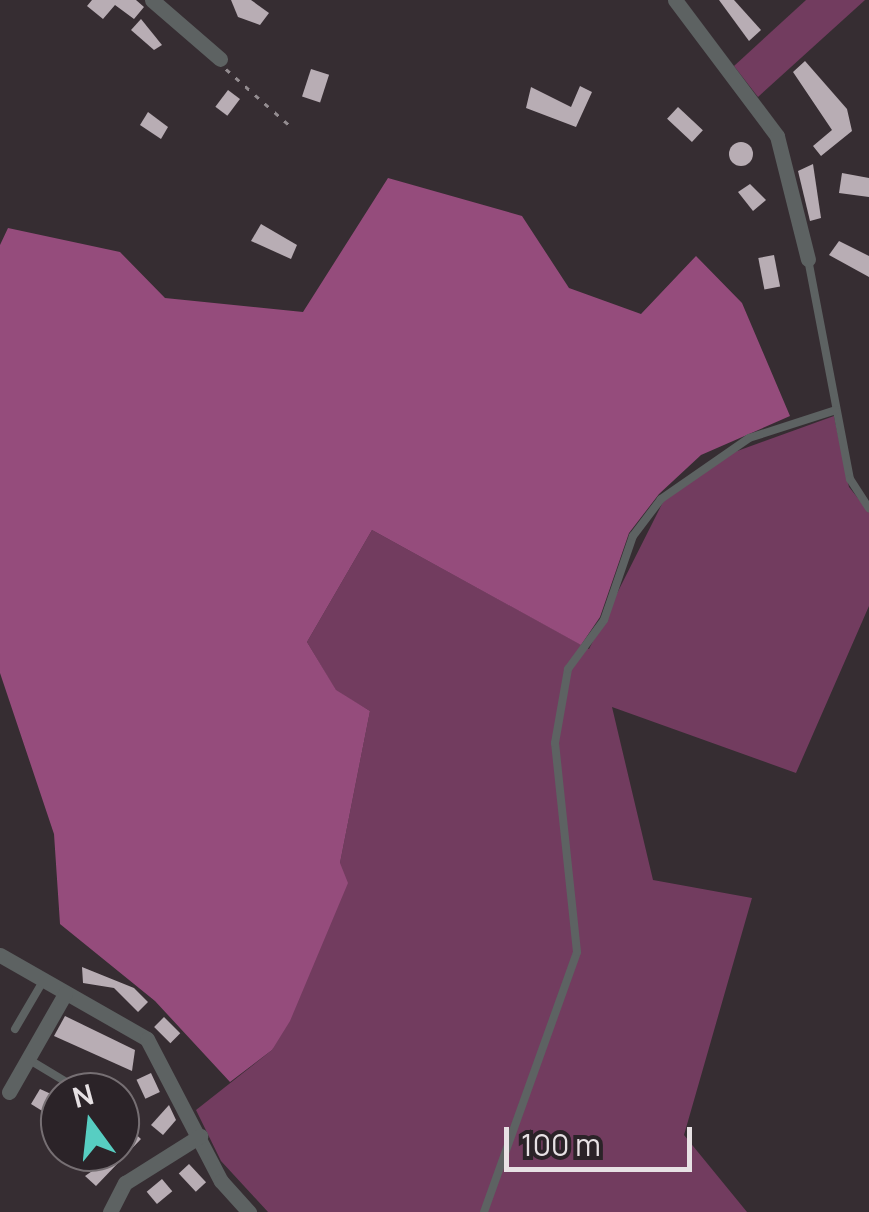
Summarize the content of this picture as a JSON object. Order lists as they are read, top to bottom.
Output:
{
  "scale_bar": "100 m",
  "north": "top"
}
